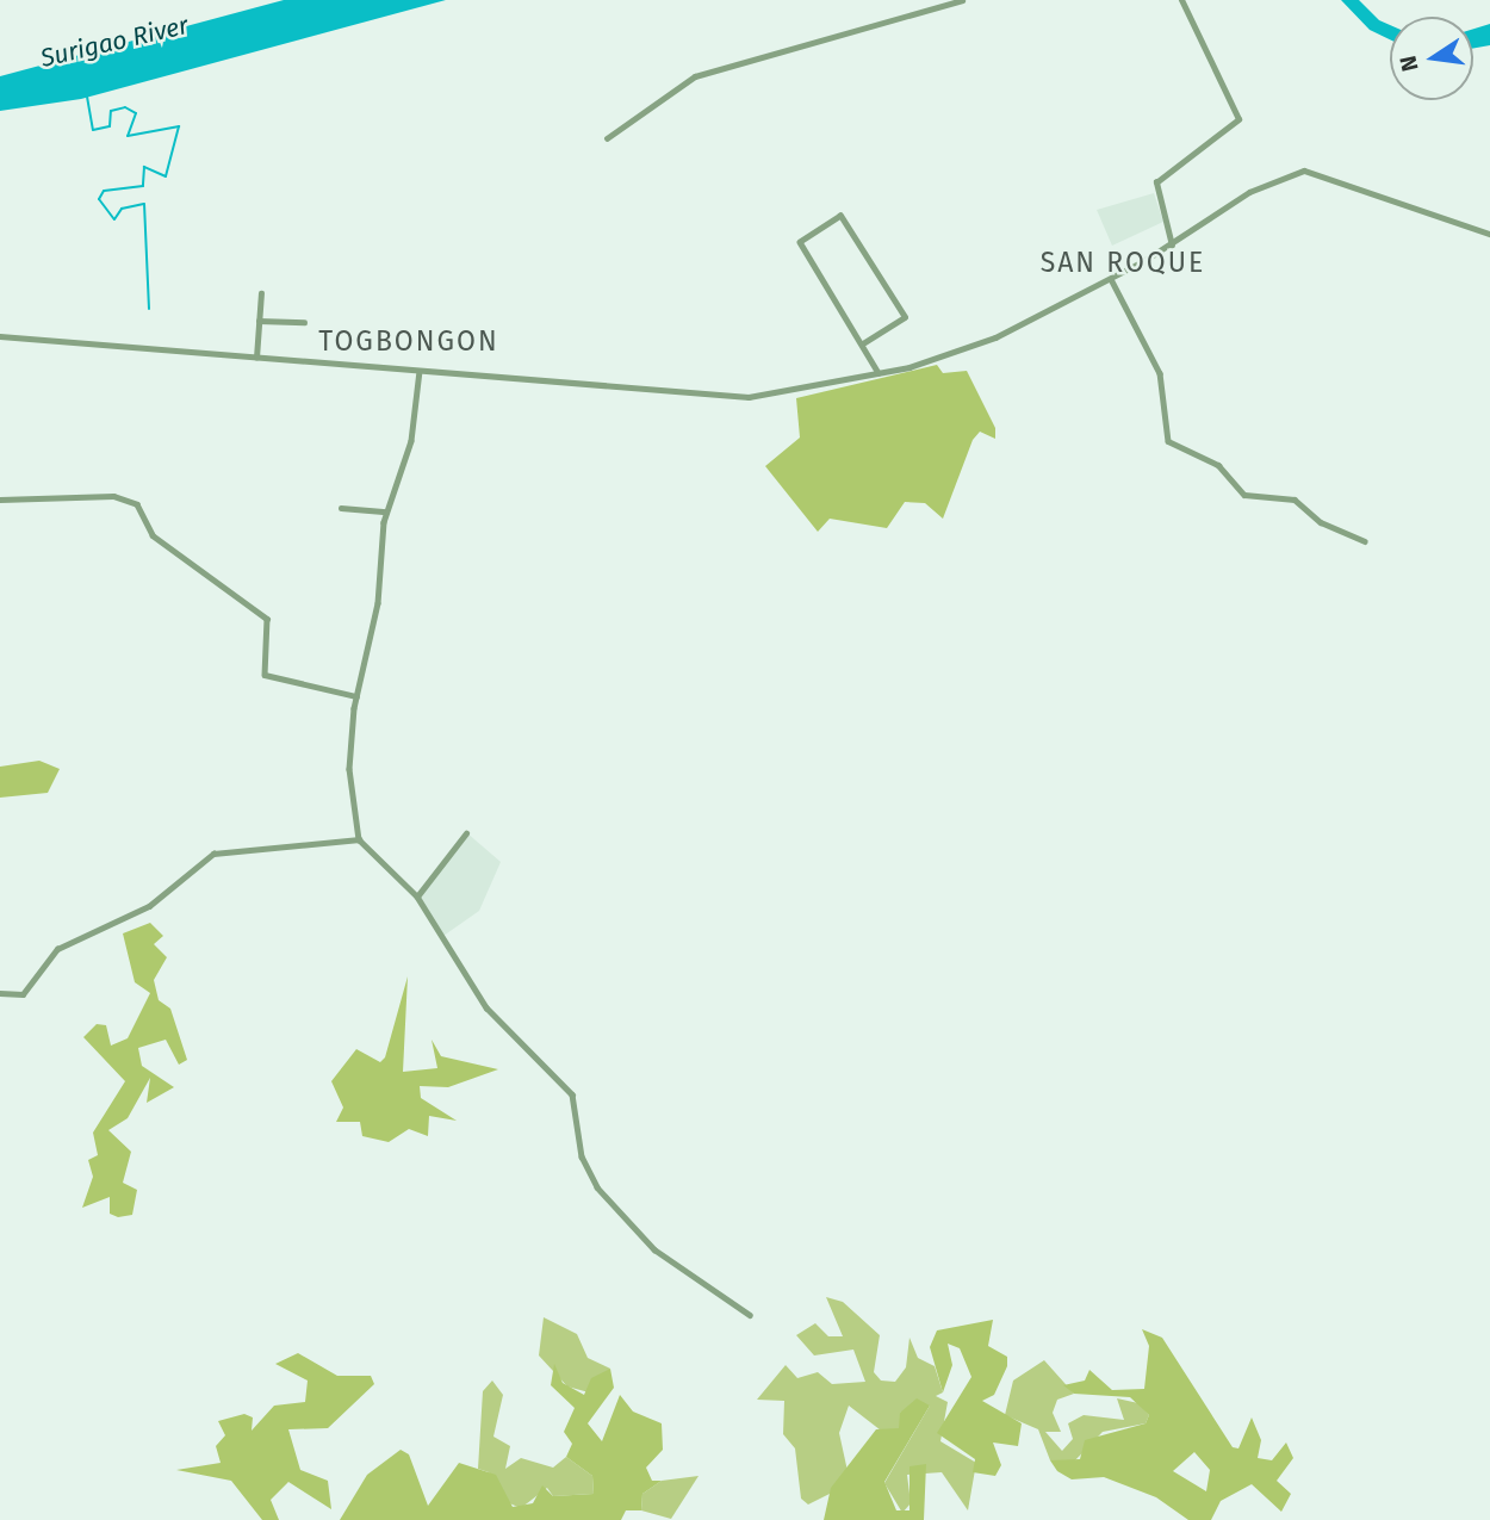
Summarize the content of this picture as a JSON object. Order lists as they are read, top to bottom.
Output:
{
  "districts": ["SAN ROQUE", "TOGBONGON"],
  "water": ["Surigao River"],
  "north": "left"
}
